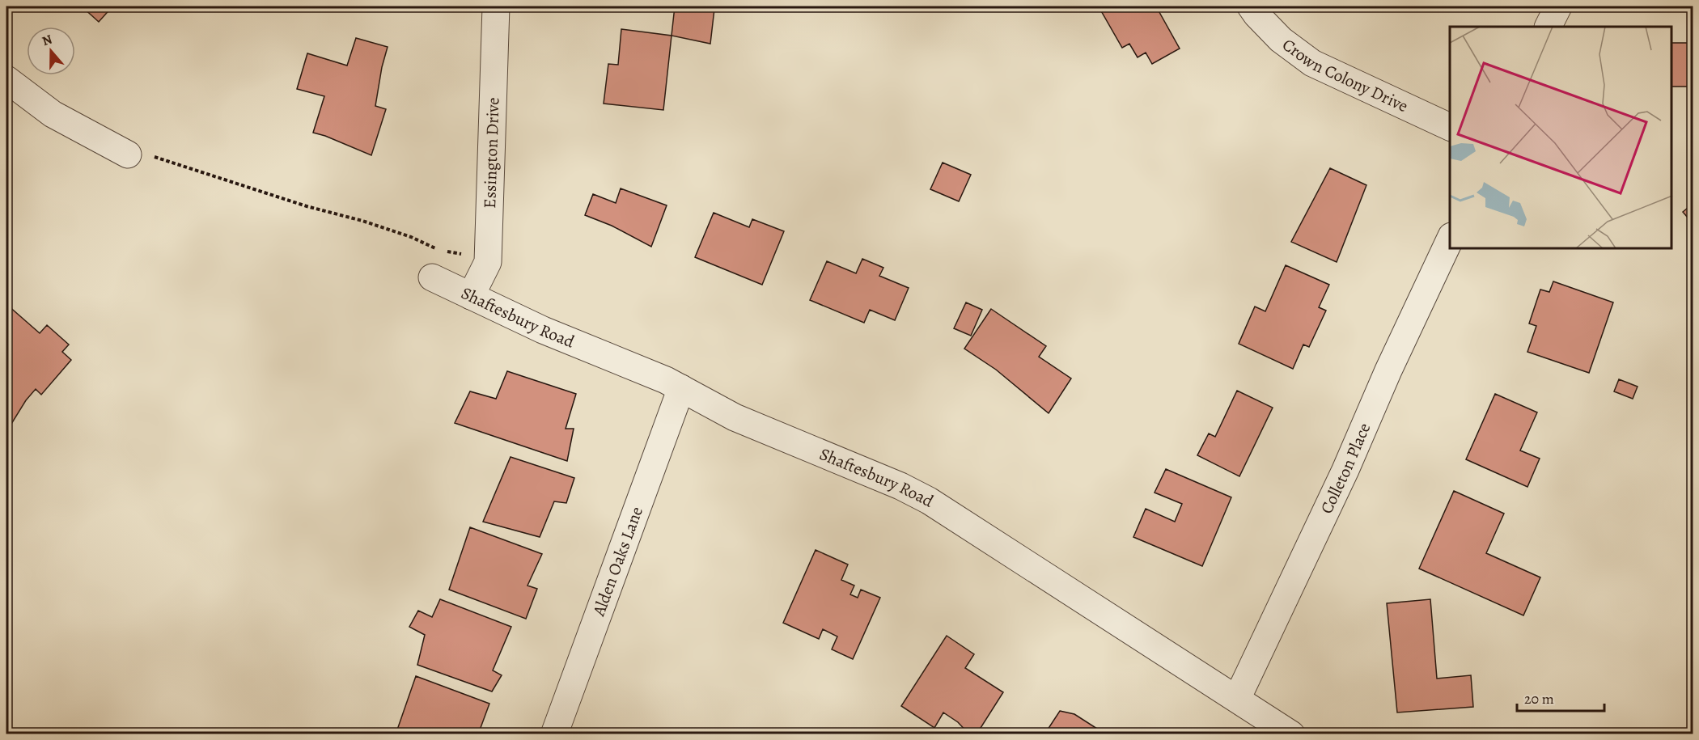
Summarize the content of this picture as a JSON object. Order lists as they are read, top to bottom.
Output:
{
  "streets": {
    "street": [
      "Crown Colony Drive",
      "Essington Drive",
      "Shaftesbury Road",
      "Colleton Place",
      "Alden Oaks Lane"
    ]
  },
  "crossings": [
    ["Essington Drive", "Shaftesbury Road"],
    ["Shaftesbury Road", "Colleton Place"],
    ["Shaftesbury Road", "Alden Oaks Lane"]
  ],
  "scale_bar": "20 m",
  "north": "top"
}
